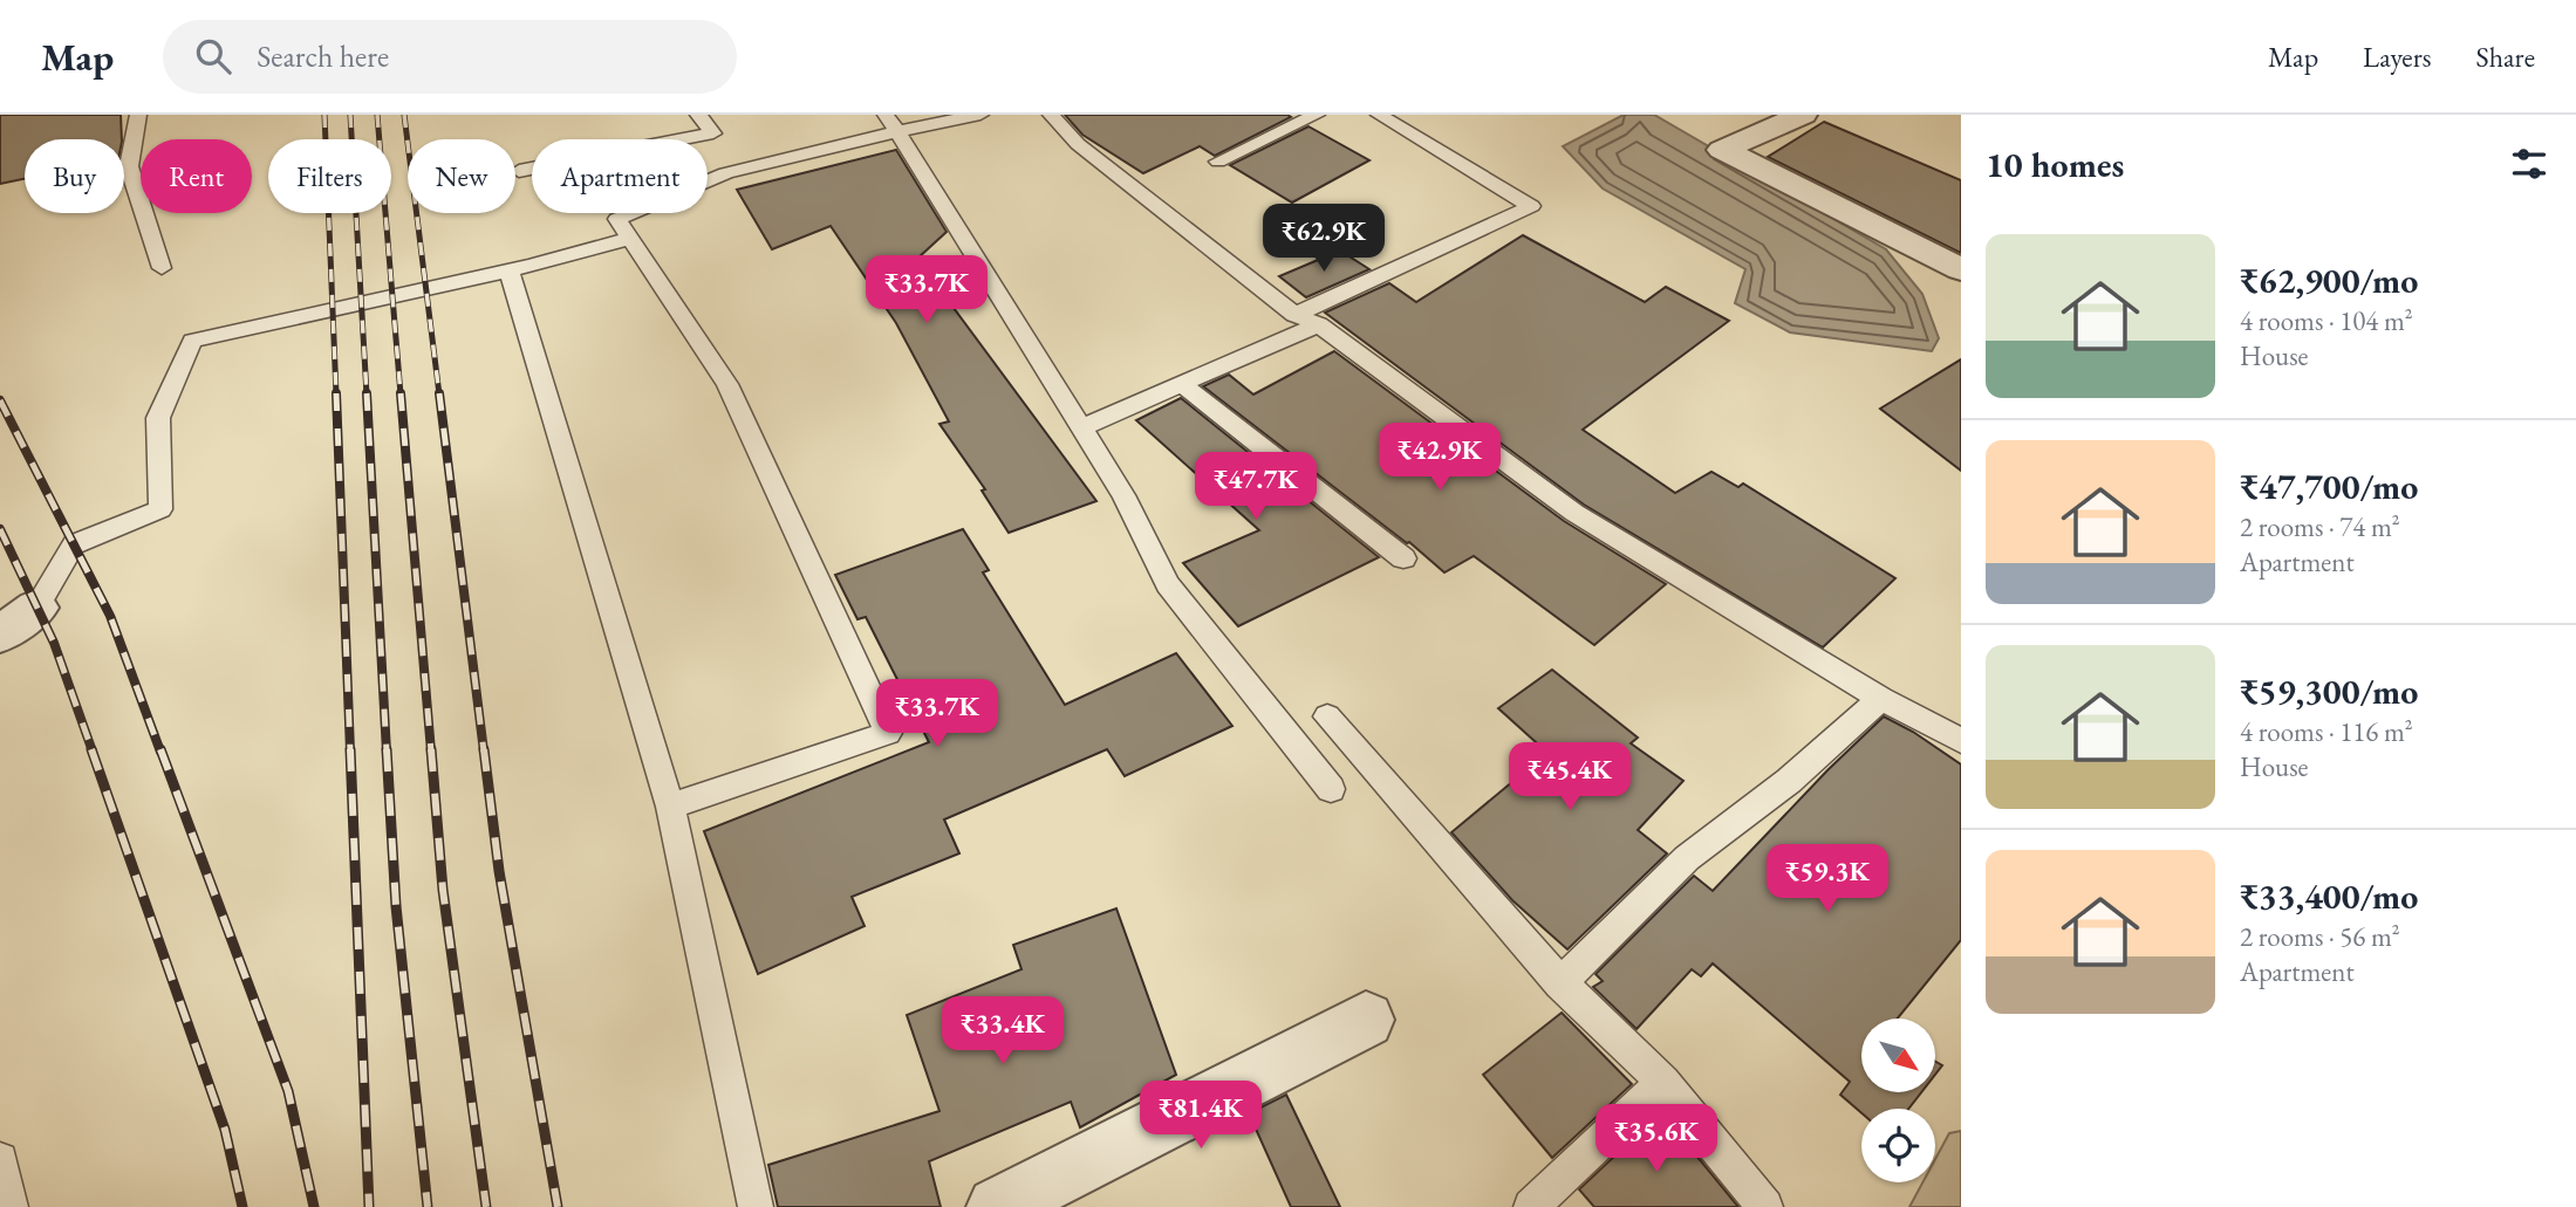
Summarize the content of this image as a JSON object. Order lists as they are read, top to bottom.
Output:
{
  "north": "bottom right",
  "page": {
    "header": "Map",
    "search": "Search here",
    "nav": ["Map", "Layers", "Share"],
    "heading": "10 homes",
    "chip": [
      "Buy",
      "Rent",
      "Filters",
      "New",
      "Apartment"
    ],
    "price": [
      "₹62.9K",
      "₹33.7K",
      "₹42.9K",
      "₹47.7K",
      "₹33.7K",
      "₹45.4K",
      "₹59.3K",
      "₹33.4K",
      "₹81.4K",
      "₹35.6K"
    ],
    "list": [
      {
        "name": "₹62,900/mo",
        "note": "4 rooms · 104 m² · House"
      },
      {
        "name": "₹47,700/mo",
        "note": "2 rooms · 74 m² · Apartment"
      },
      {
        "name": "₹59,300/mo",
        "note": "4 rooms · 116 m² · House"
      },
      {
        "name": "₹33,400/mo",
        "note": "2 rooms · 56 m² · Apartment"
      }
    ]
  }
}
